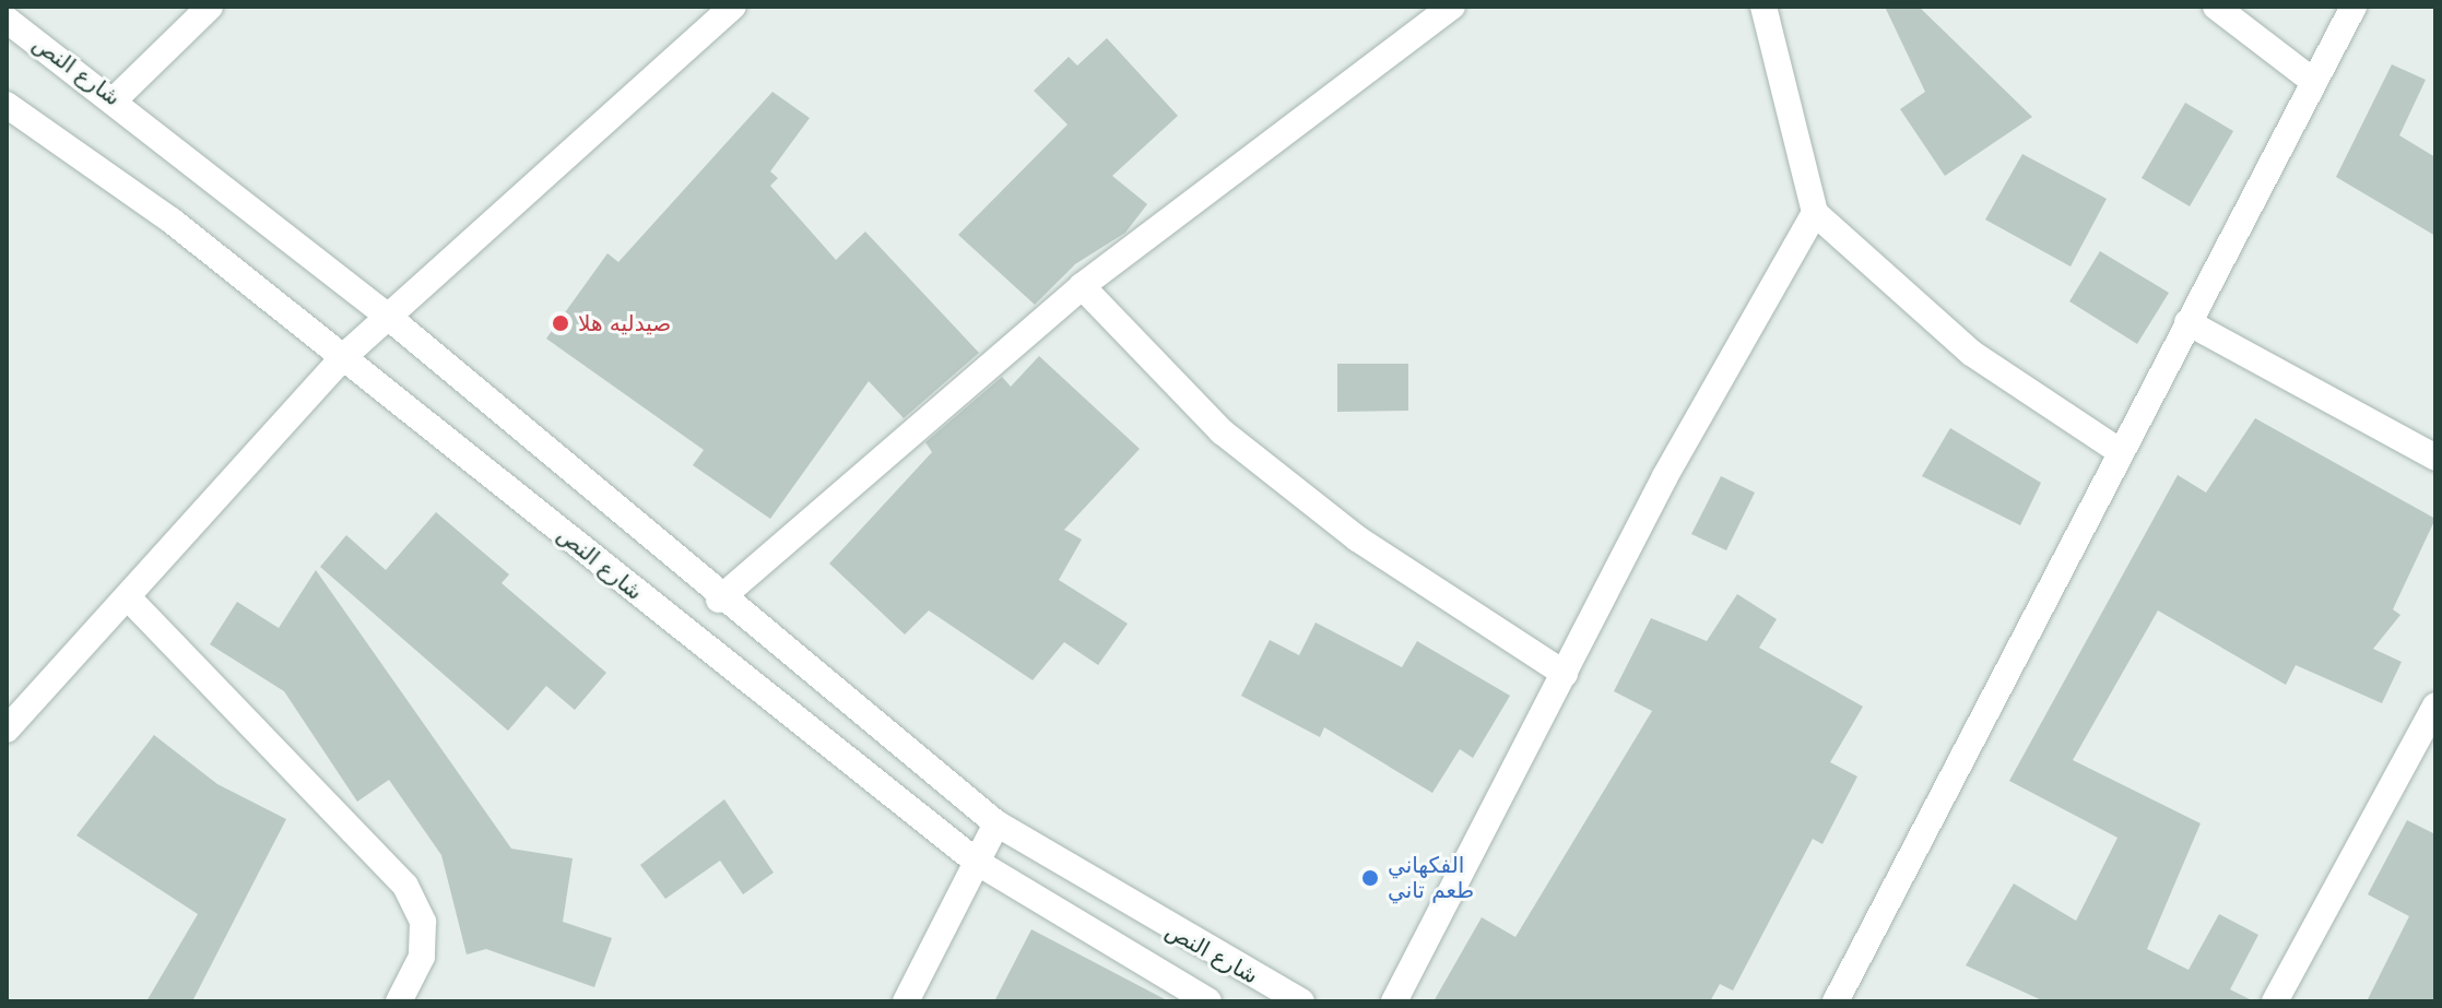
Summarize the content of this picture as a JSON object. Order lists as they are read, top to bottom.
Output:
{
  "streets": {
    "street": ["شارع النص"]
  },
  "places": ["صيدليه هلا", "الفكهاني طعم تاني"]
}
